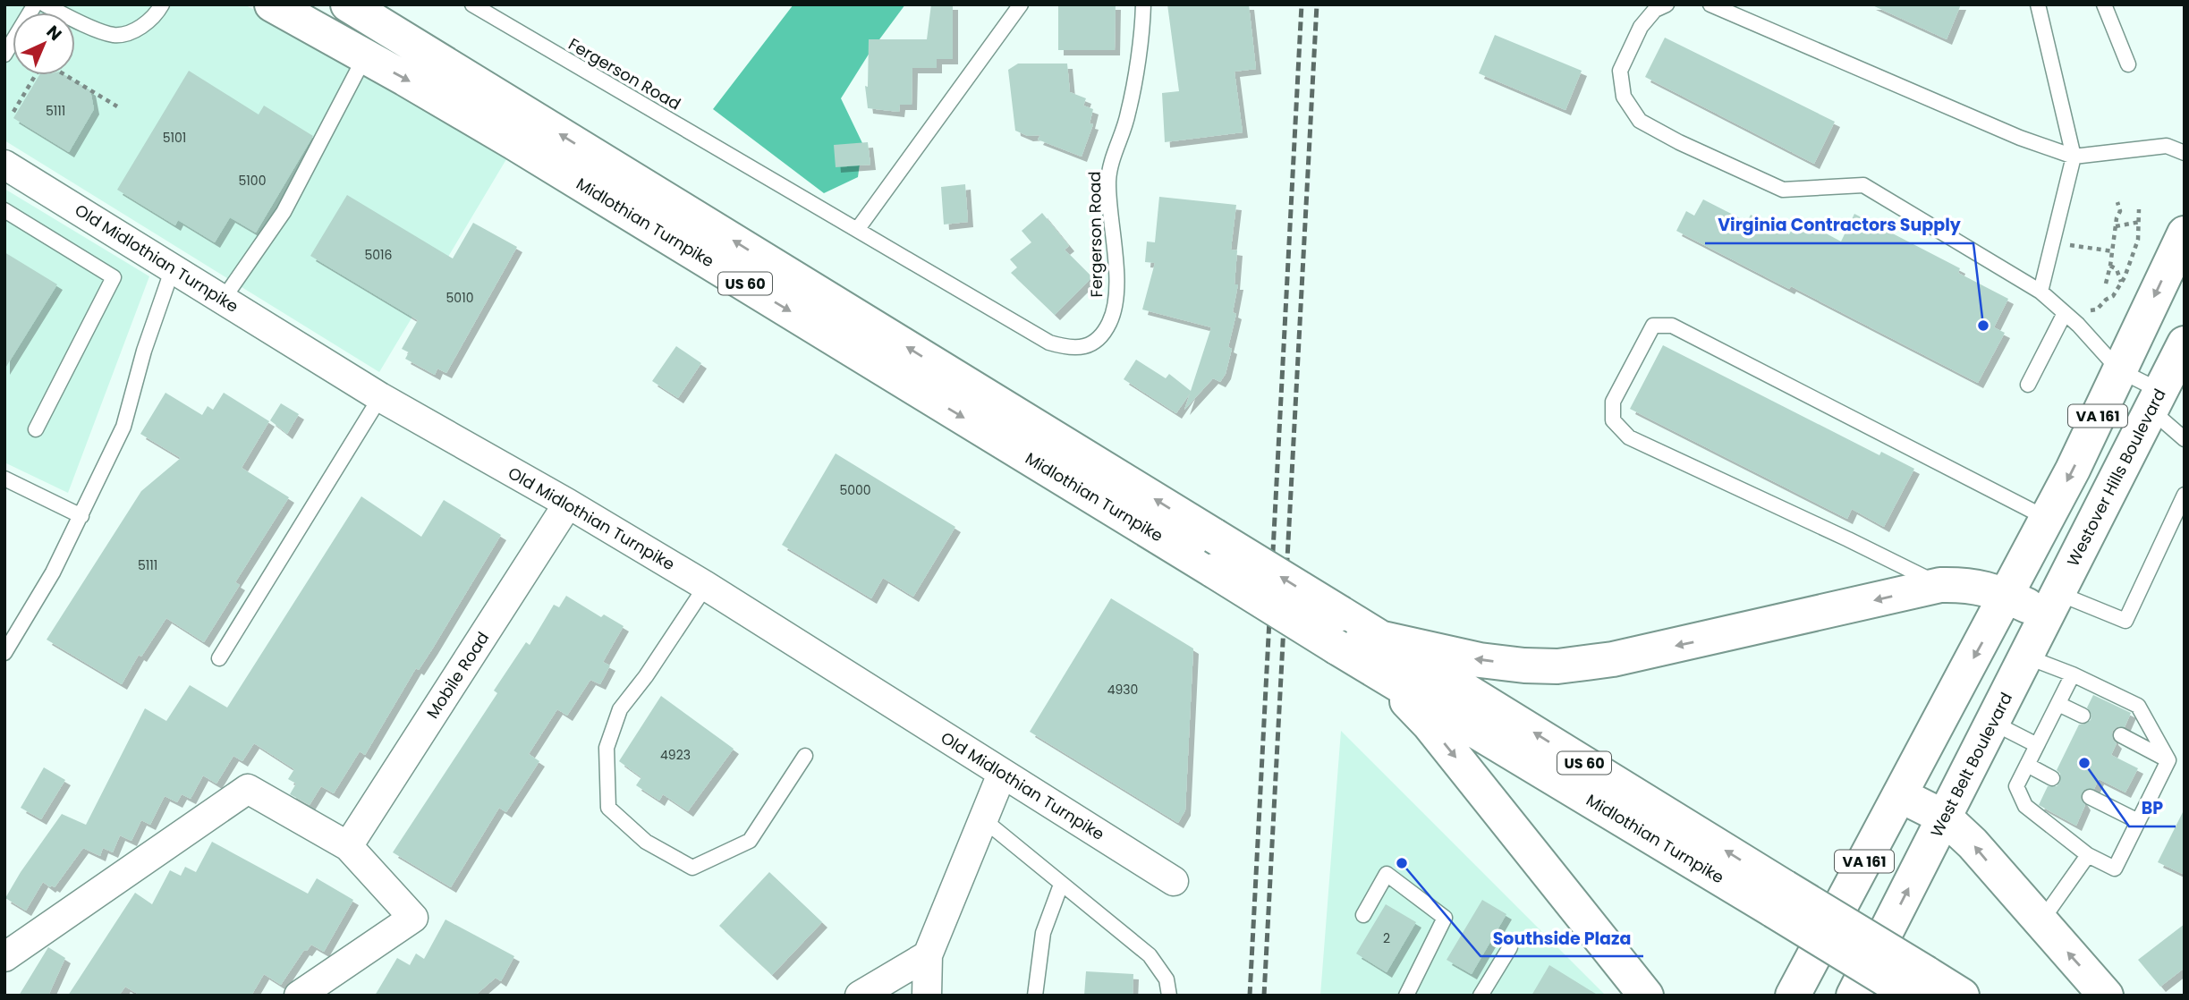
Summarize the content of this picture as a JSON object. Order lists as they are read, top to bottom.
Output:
{
  "streets": {
    "main road": [
      "Midlothian Turnpike",
      "US 60",
      "VA 161",
      "Westover Hills Boulevard",
      "West Belt Boulevard"
    ],
    "street": ["Old Midlothian Turnpike", "Mobile Road"],
    "lane": ["Fergerson Road"]
  },
  "crossings": [
    ["Old Midlothian Turnpike", "Mobile Road"],
    ["Westover Hills Boulevard", "West Belt Boulevard"]
  ],
  "places": ["Virginia Contractors Supply", "BP", "Southside Plaza"],
  "house_numbers": [
    "5111",
    "5101",
    "5100",
    "5016",
    "5010",
    "5000",
    "5111",
    "4930",
    "4923",
    "2"
  ],
  "north": "top right"
}
